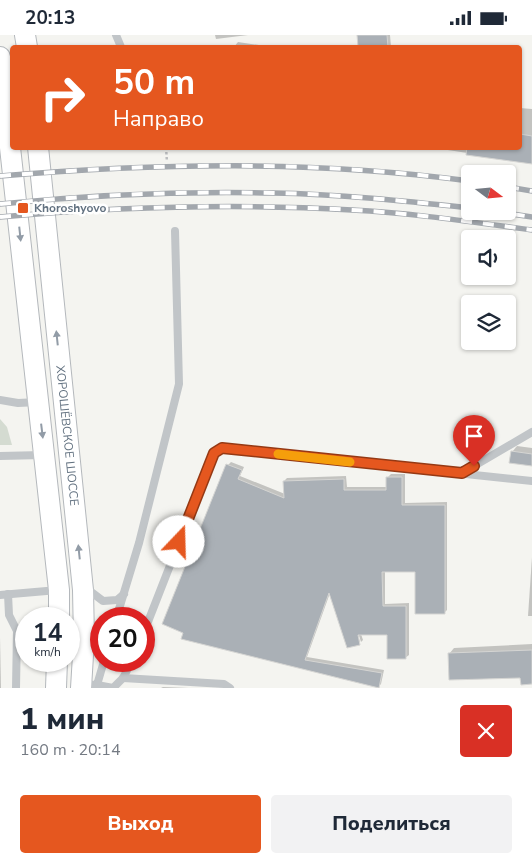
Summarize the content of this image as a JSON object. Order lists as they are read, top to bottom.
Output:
{
  "streets": {
    "main road": ["ХОРОШЁВСКОЕ ШОССЕ"]
  },
  "places": {
    "transit": ["Khoroshyovo"]
  },
  "north": "right",
  "page": {
    "status": "20:13",
    "turn": ["50 m", "Направо"],
    "speed": "14 km/h",
    "limit": "20",
    "heading": ["1 мин", "160 m · 20:14"],
    "buttons": ["Выход", "Поделиться"]
  }
}
